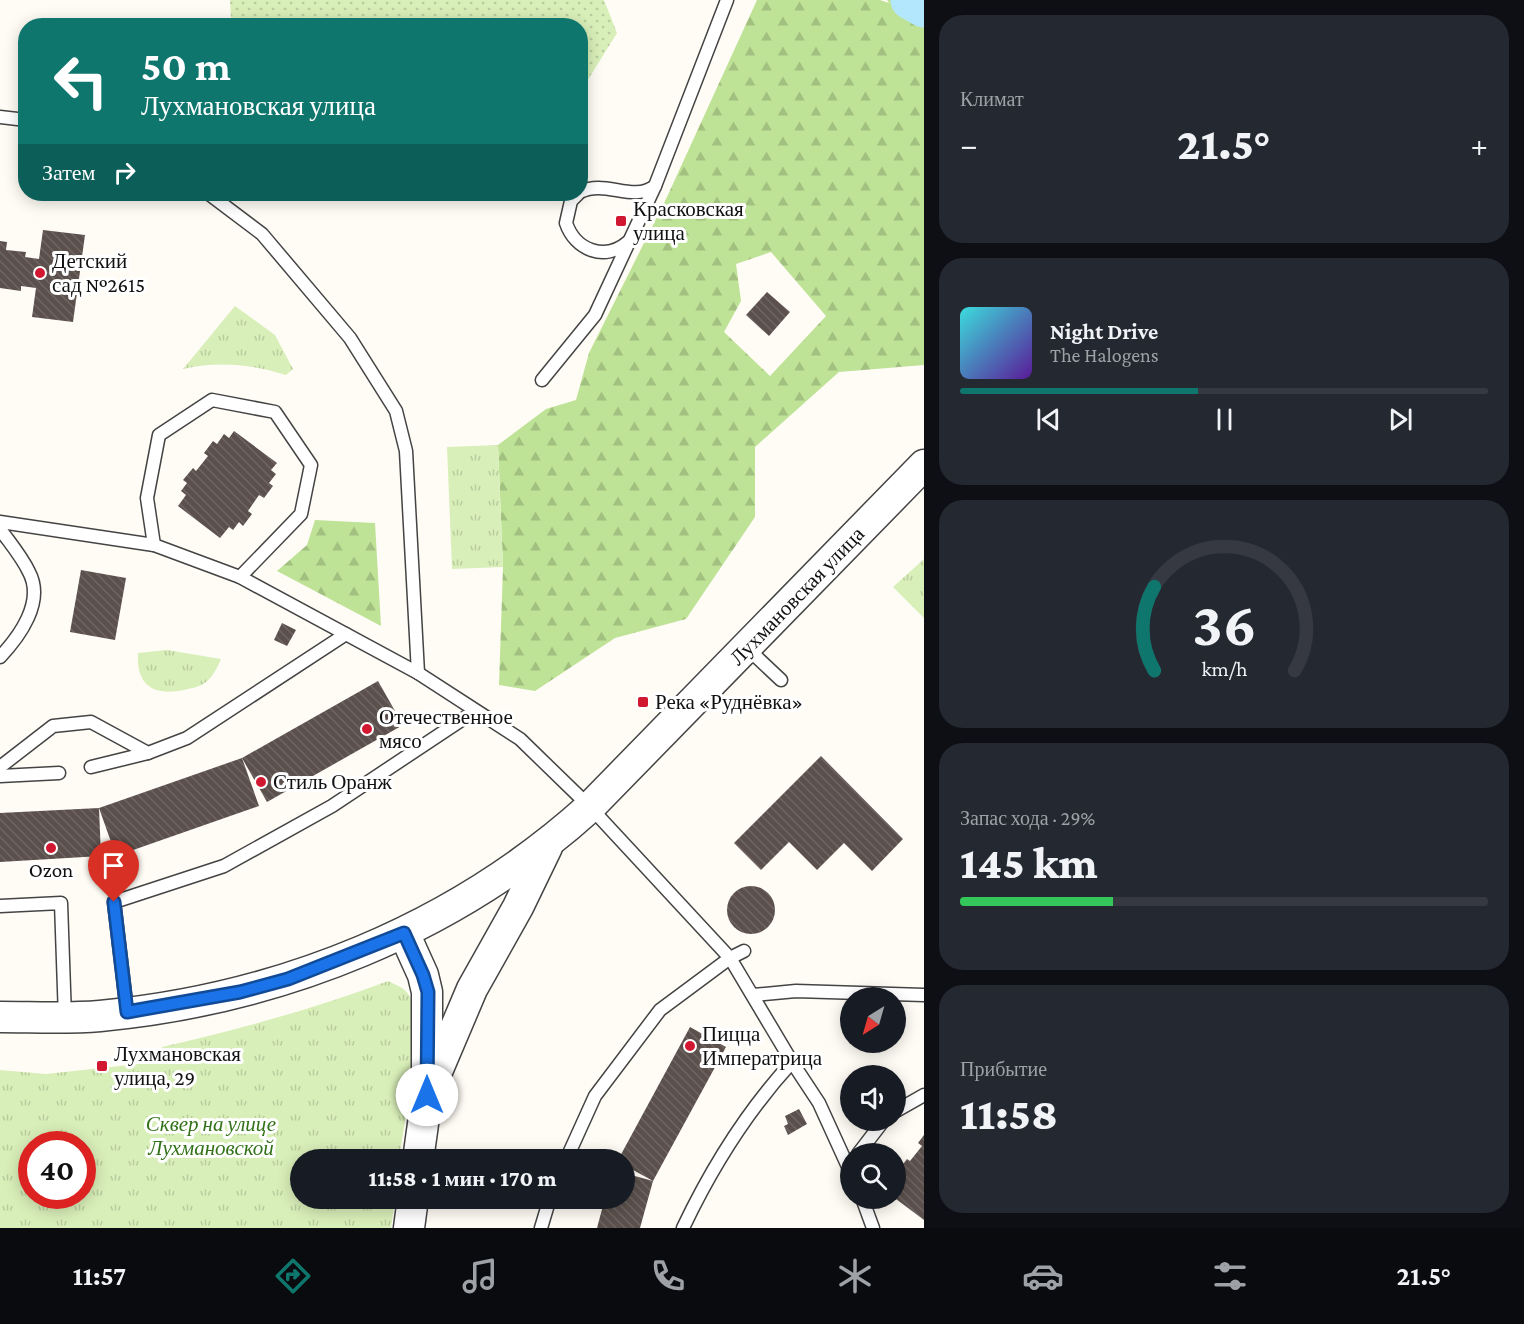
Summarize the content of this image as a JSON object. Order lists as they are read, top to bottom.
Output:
{
  "streets": {
    "street": ["Лухмановская улица"]
  },
  "parks": ["Сквер на улице Лухмановской"],
  "places": {
    "transit": ["Красковская улица", "Река «Руднёвка»", "Лухмановская улица, 29"],
    "other": [
      "Детский сад №2615",
      "Отечественное мясо",
      "Стиль Оранж",
      "Ozon",
      "Пицца Императрица"
    ]
  },
  "north": "bottom left",
  "page": {
    "tile": [
      "Климат",
      ["Запас хода · 29%", "145 km"],
      ["Прибытие", "11:58"]
    ],
    "turn": ["50 m", "Лухмановская улица"],
    "heat": ["−", "21.5°", "+"],
    "then": "Затем",
    "song": ["Night Drive", "The Halogens"],
    "limit": "40",
    "trip": "11:58 · 1 мин · 170 m",
    "tabs": ["11:57", "21.5°"],
    "gauge": ["36", "km/h"]
  }
}
